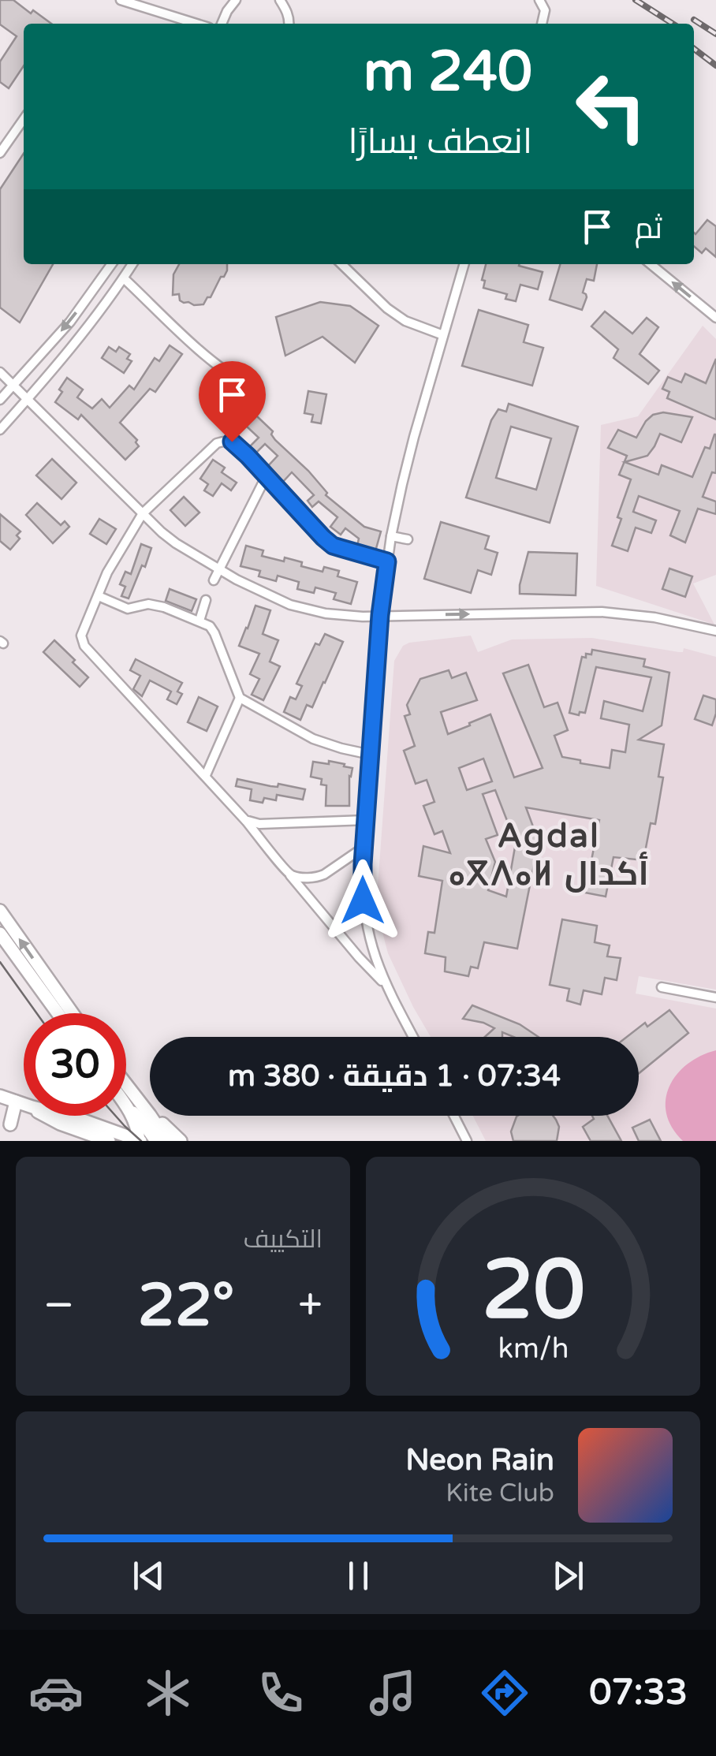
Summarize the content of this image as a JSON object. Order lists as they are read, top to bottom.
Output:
{
  "districts": ["Agdal ⴰⴳⴷⴰⵍ أكدال"],
  "page": {
    "turn": ["240 m", "انعطف يسارًا"],
    "then": "ثم",
    "limit": "30",
    "trip": "07:34 · 1 دقيقة · 380 m",
    "tile": "التكييف",
    "heat": ["−", "22°", "+"],
    "song": ["Neon Rain", "Kite Club"],
    "tabs": "07:33",
    "gauge": ["20", "km/h"]
  }
}
